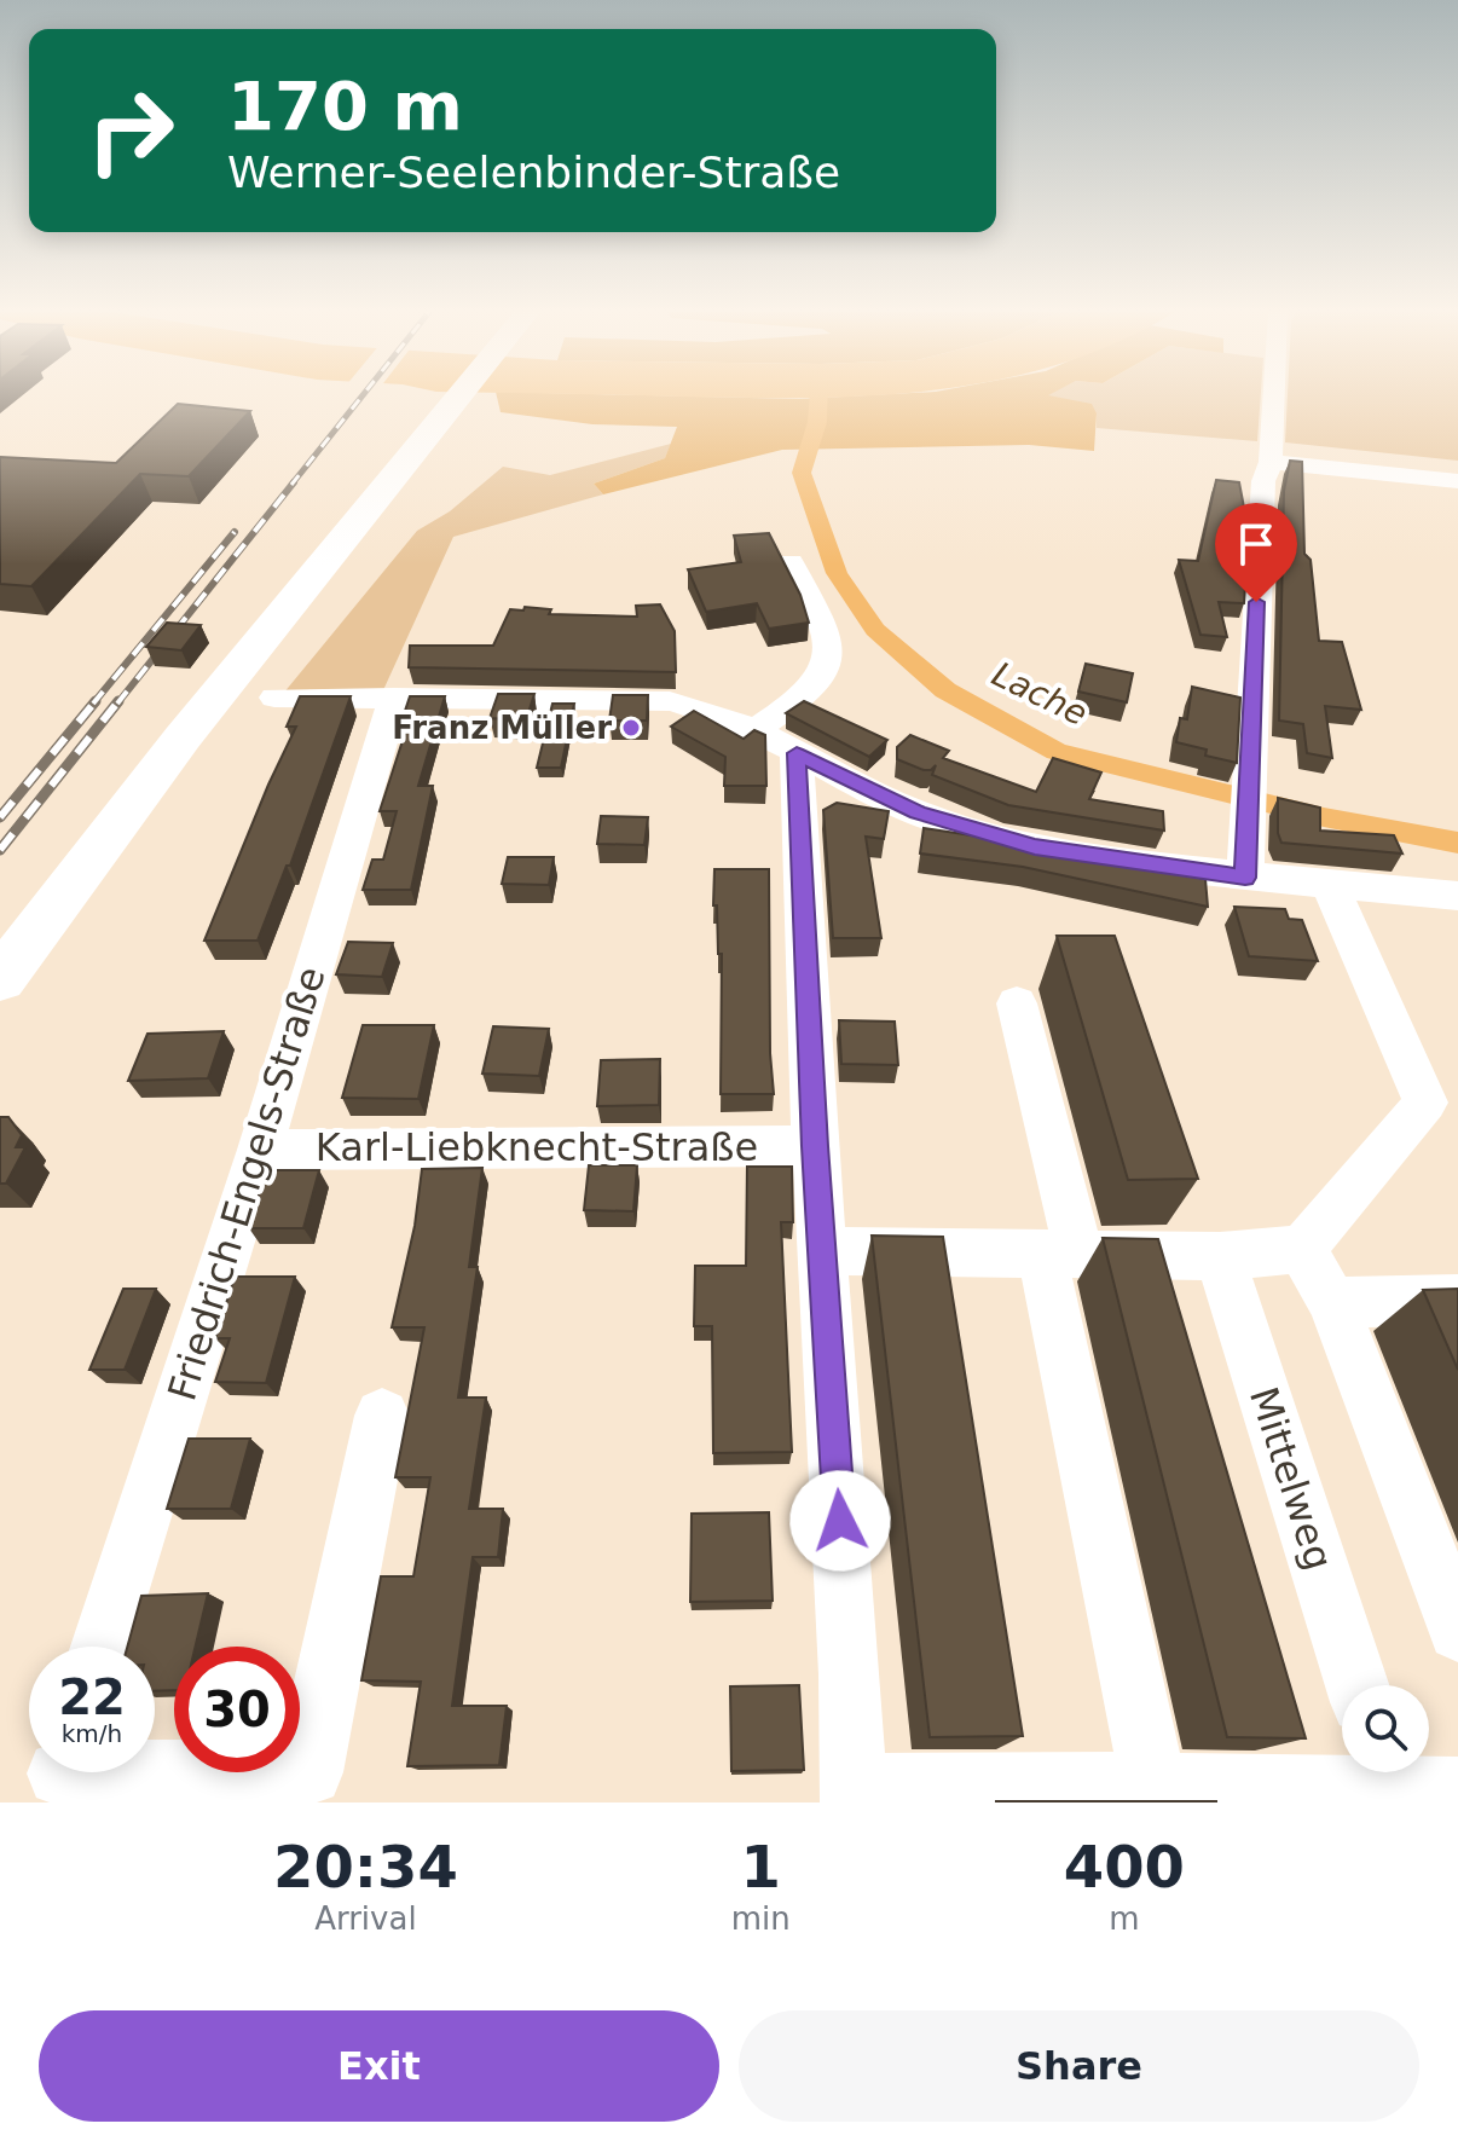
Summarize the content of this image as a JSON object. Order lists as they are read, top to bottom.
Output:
{
  "streets": {
    "street": ["Karl-Liebknecht-Straße", "Friedrich-Engels-Straße", "Mittelweg"]
  },
  "crossings": [
    ["Karl-Liebknecht-Straße", "Friedrich-Engels-Straße"]
  ],
  "water": ["Lache"],
  "places": ["Franz Müller"],
  "page": {
    "turn": ["170 m", "Werner-Seelenbinder-Straße"],
    "speed": "22 km/h",
    "limit": "30",
    "eta": [
      "20:34",
      "Arrival",
      "1",
      "min",
      "400",
      "m"
    ],
    "buttons": ["Exit", "Share"]
  }
}
